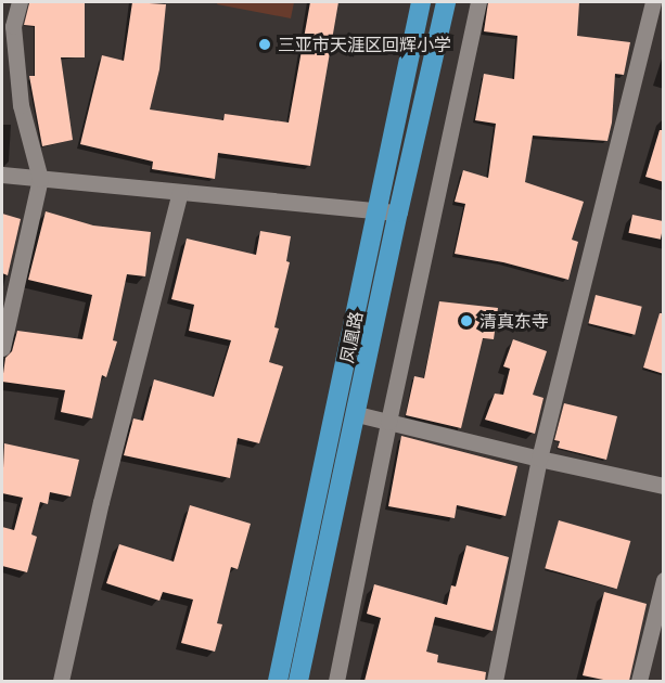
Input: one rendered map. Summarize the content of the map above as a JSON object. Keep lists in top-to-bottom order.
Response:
{
  "streets": {
    "highway": ["凤凰路"]
  },
  "places": ["三亚市天涯区回辉小学", "清真东寺"]
}
